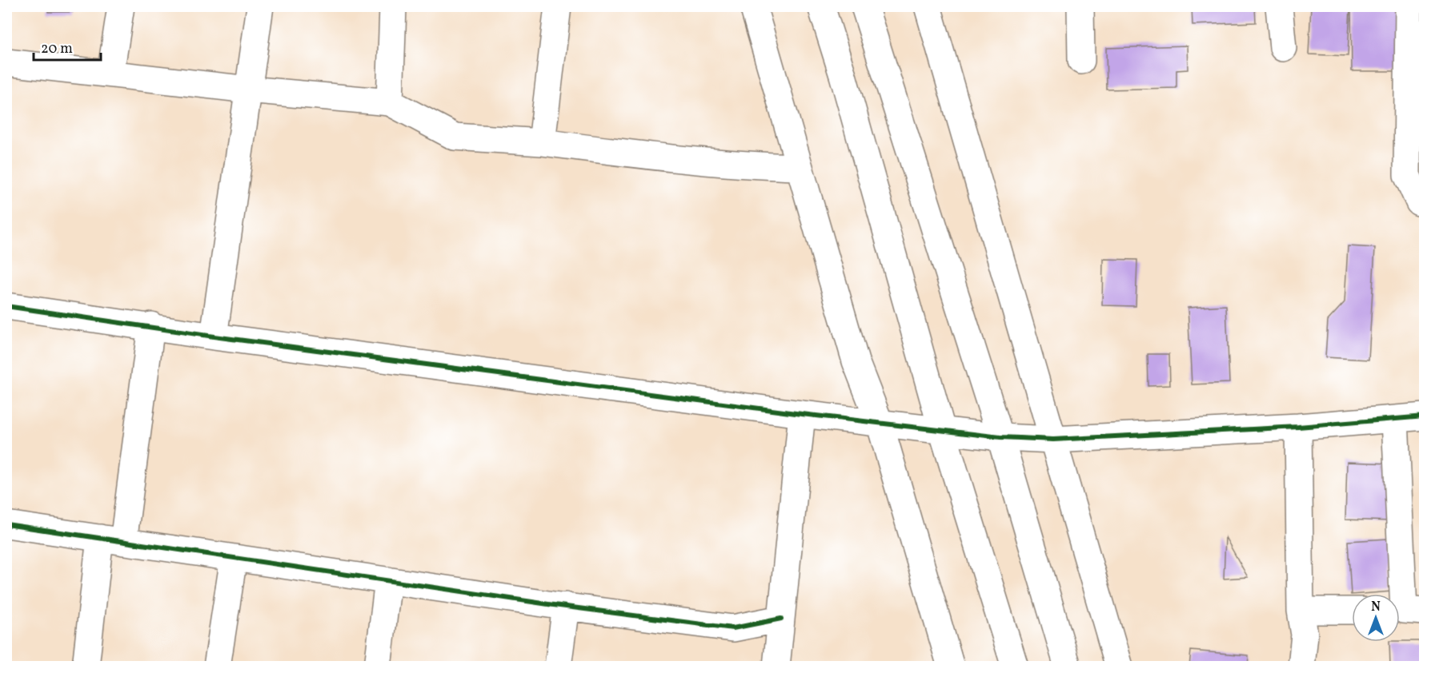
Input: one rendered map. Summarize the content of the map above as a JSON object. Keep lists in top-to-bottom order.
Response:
{
  "scale_bar": "20 m",
  "north": "top"
}
